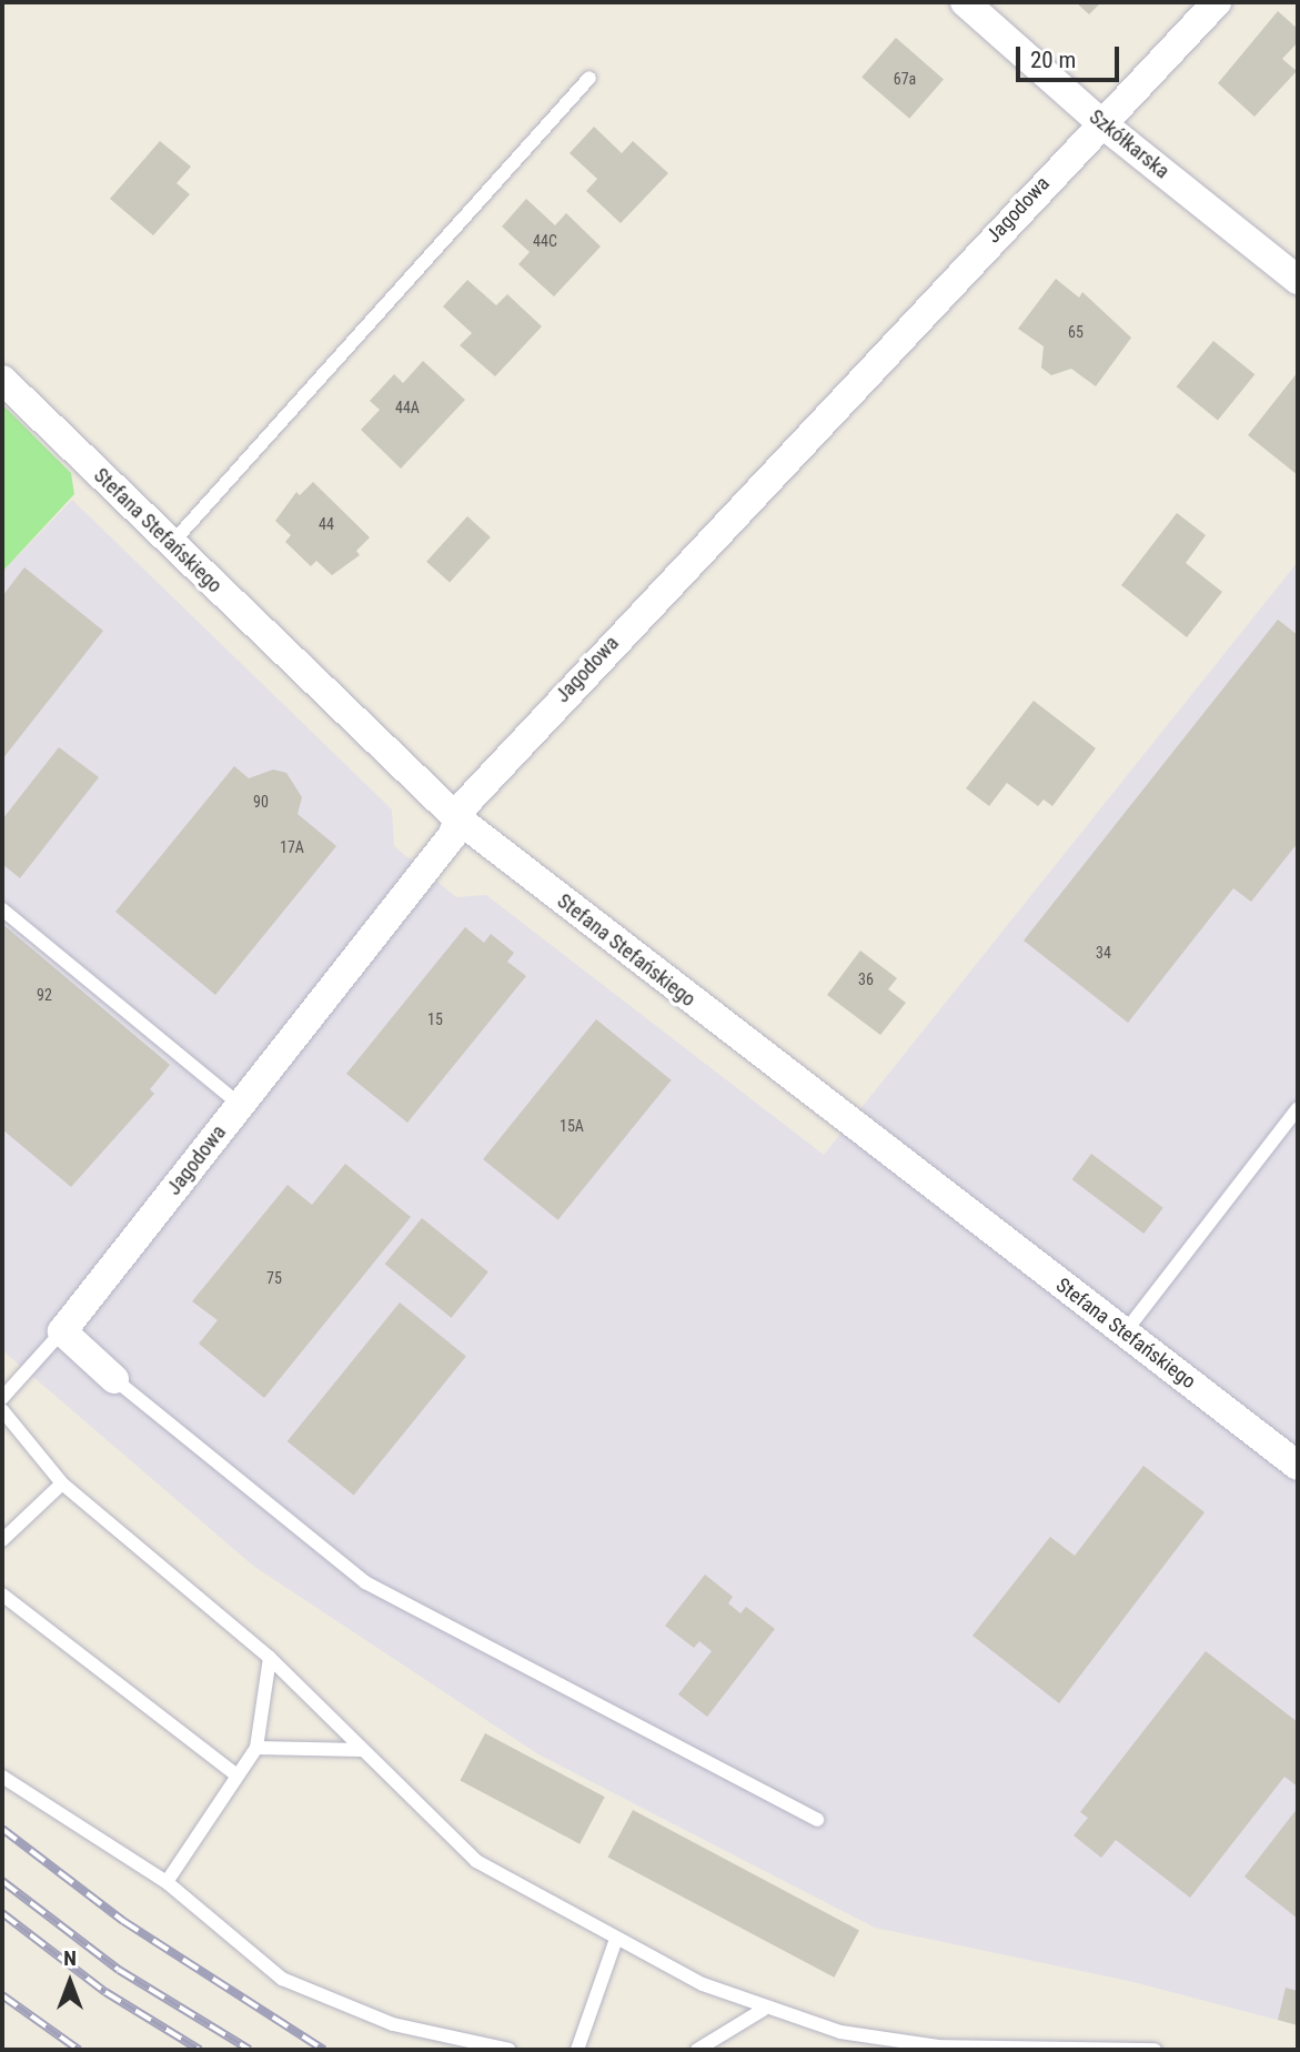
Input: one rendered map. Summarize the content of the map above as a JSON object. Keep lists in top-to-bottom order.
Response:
{
  "streets": {
    "street": ["Szkółkarska", "Jagodowa", "Stefana Stefańskiego"]
  },
  "crossings": [
    ["Szkółkarska", "Jagodowa"],
    ["Jagodowa", "Stefana Stefańskiego"]
  ],
  "house_numbers": [
    "67a",
    "44C",
    "65",
    "44A",
    "44",
    "90",
    "17A",
    "34",
    "36",
    "92",
    "15",
    "15A",
    "75"
  ],
  "scale_bar": "20 m",
  "north": "top"
}
